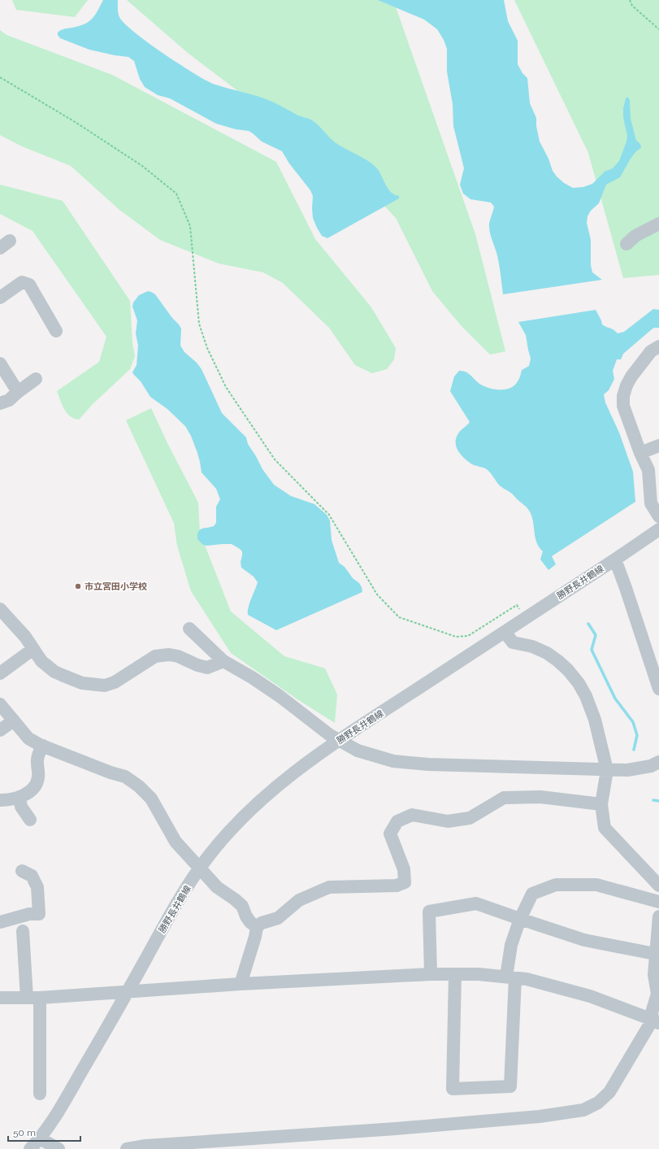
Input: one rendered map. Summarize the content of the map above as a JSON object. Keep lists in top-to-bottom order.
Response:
{
  "streets": {
    "street": ["勝野長井鶴線"]
  },
  "places": ["市立宮田小学校"],
  "scale_bar": "50 m"
}
